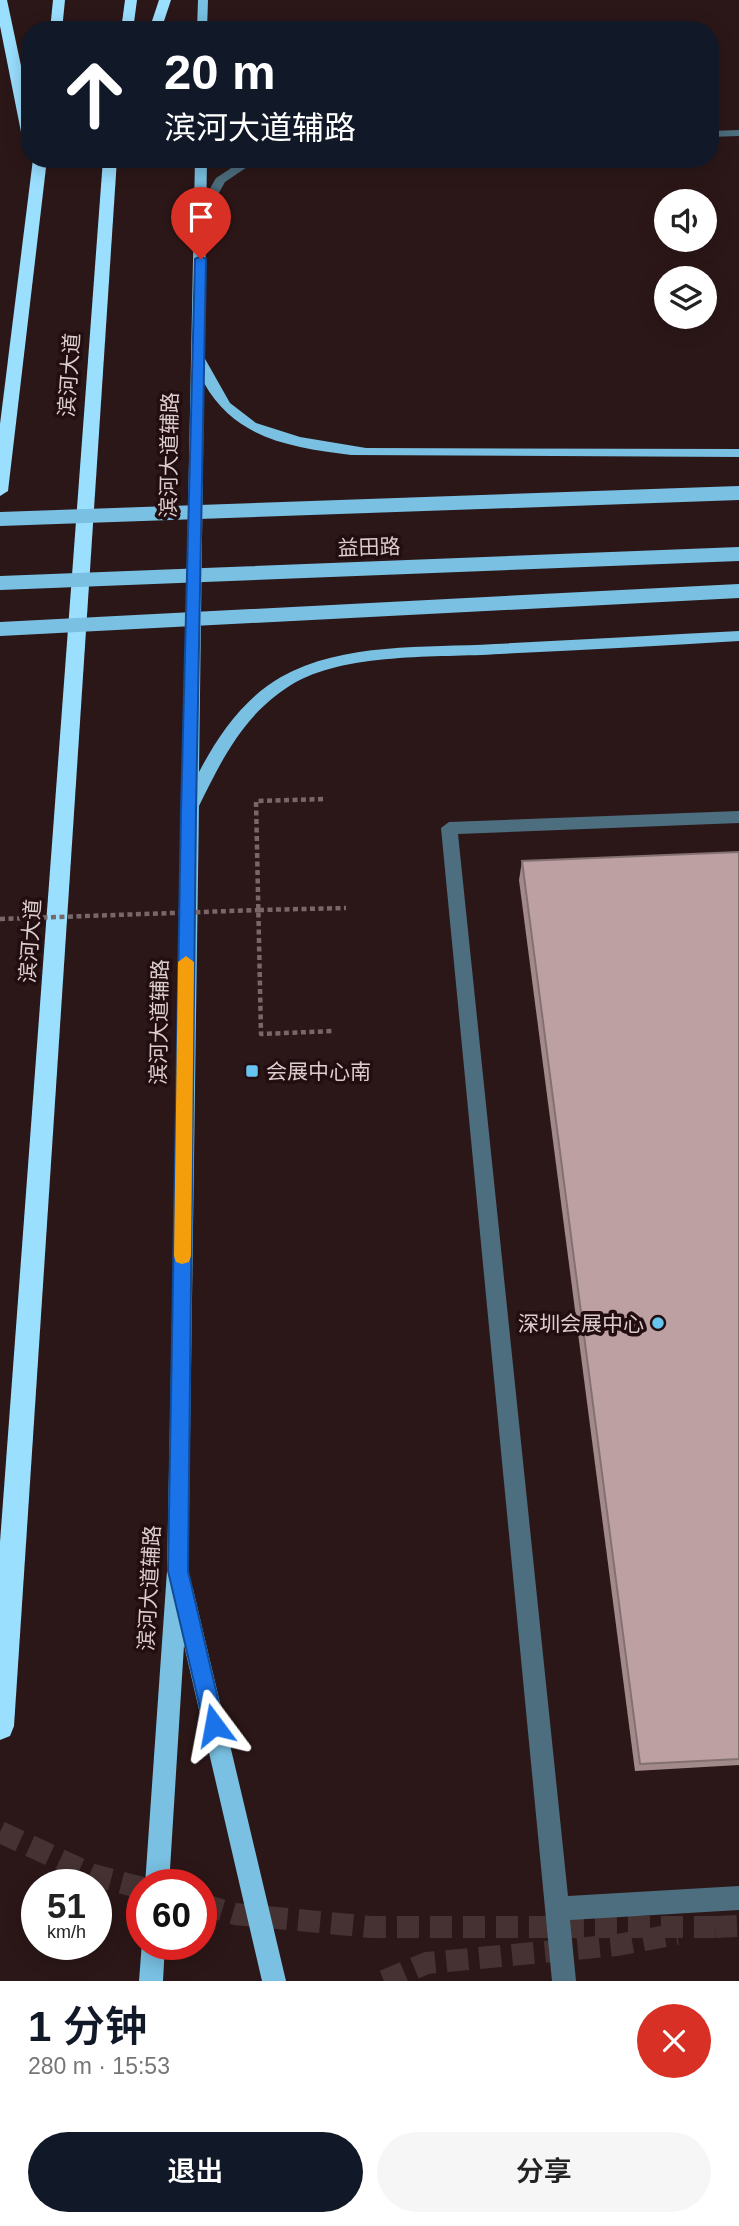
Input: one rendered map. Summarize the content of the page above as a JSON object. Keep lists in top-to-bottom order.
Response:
{
  "streets": {
    "highway": ["滨河大道"],
    "main road": ["滨河大道辅路", "益田路"]
  },
  "places": {
    "transit": ["会展中心南"],
    "other": ["深圳会展中心"]
  },
  "page": {
    "turn": ["20 m", "滨河大道辅路"],
    "speed": "51 km/h",
    "limit": "60",
    "heading": ["1 分钟", "280 m · 15:53"],
    "buttons": ["退出", "分享"]
  }
}
